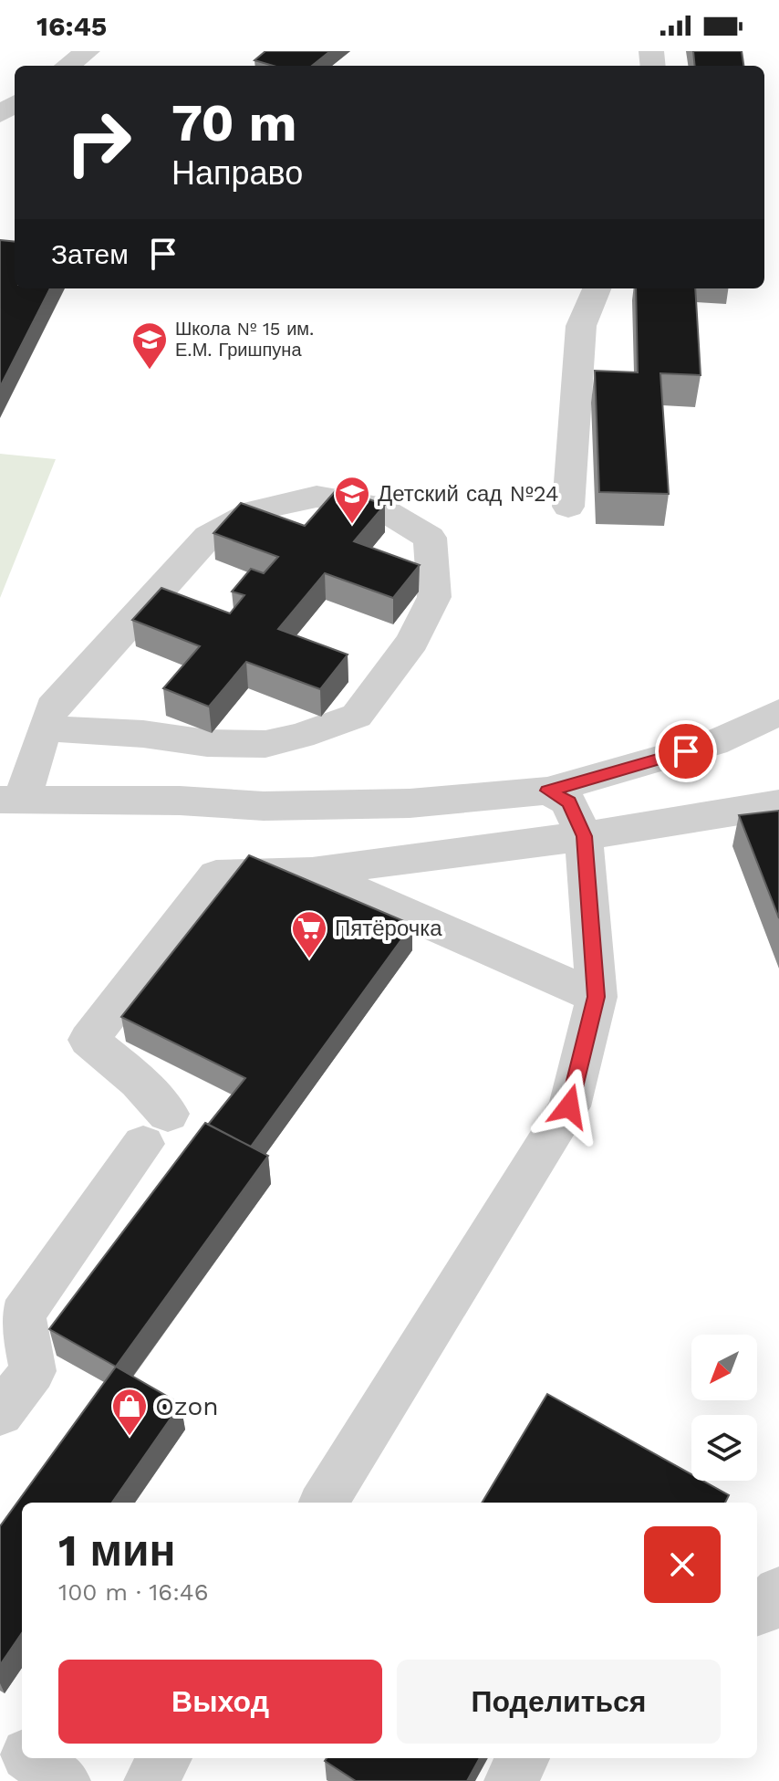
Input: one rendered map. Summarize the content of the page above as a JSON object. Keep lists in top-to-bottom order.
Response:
{
  "places": {
    "school or university": ["Школа № 15 им. Е.М. Гришпуна", "Детский сад №24"],
    "supermarket": ["Пятёрочка"],
    "shop": ["Ozon"]
  },
  "north": "bottom left",
  "page": {
    "status": "16:45",
    "turn": ["70 m", "Направо"],
    "then": "Затем",
    "heading": ["1 мин", "100 m · 16:46"],
    "buttons": ["Выход", "Поделиться"]
  }
}
